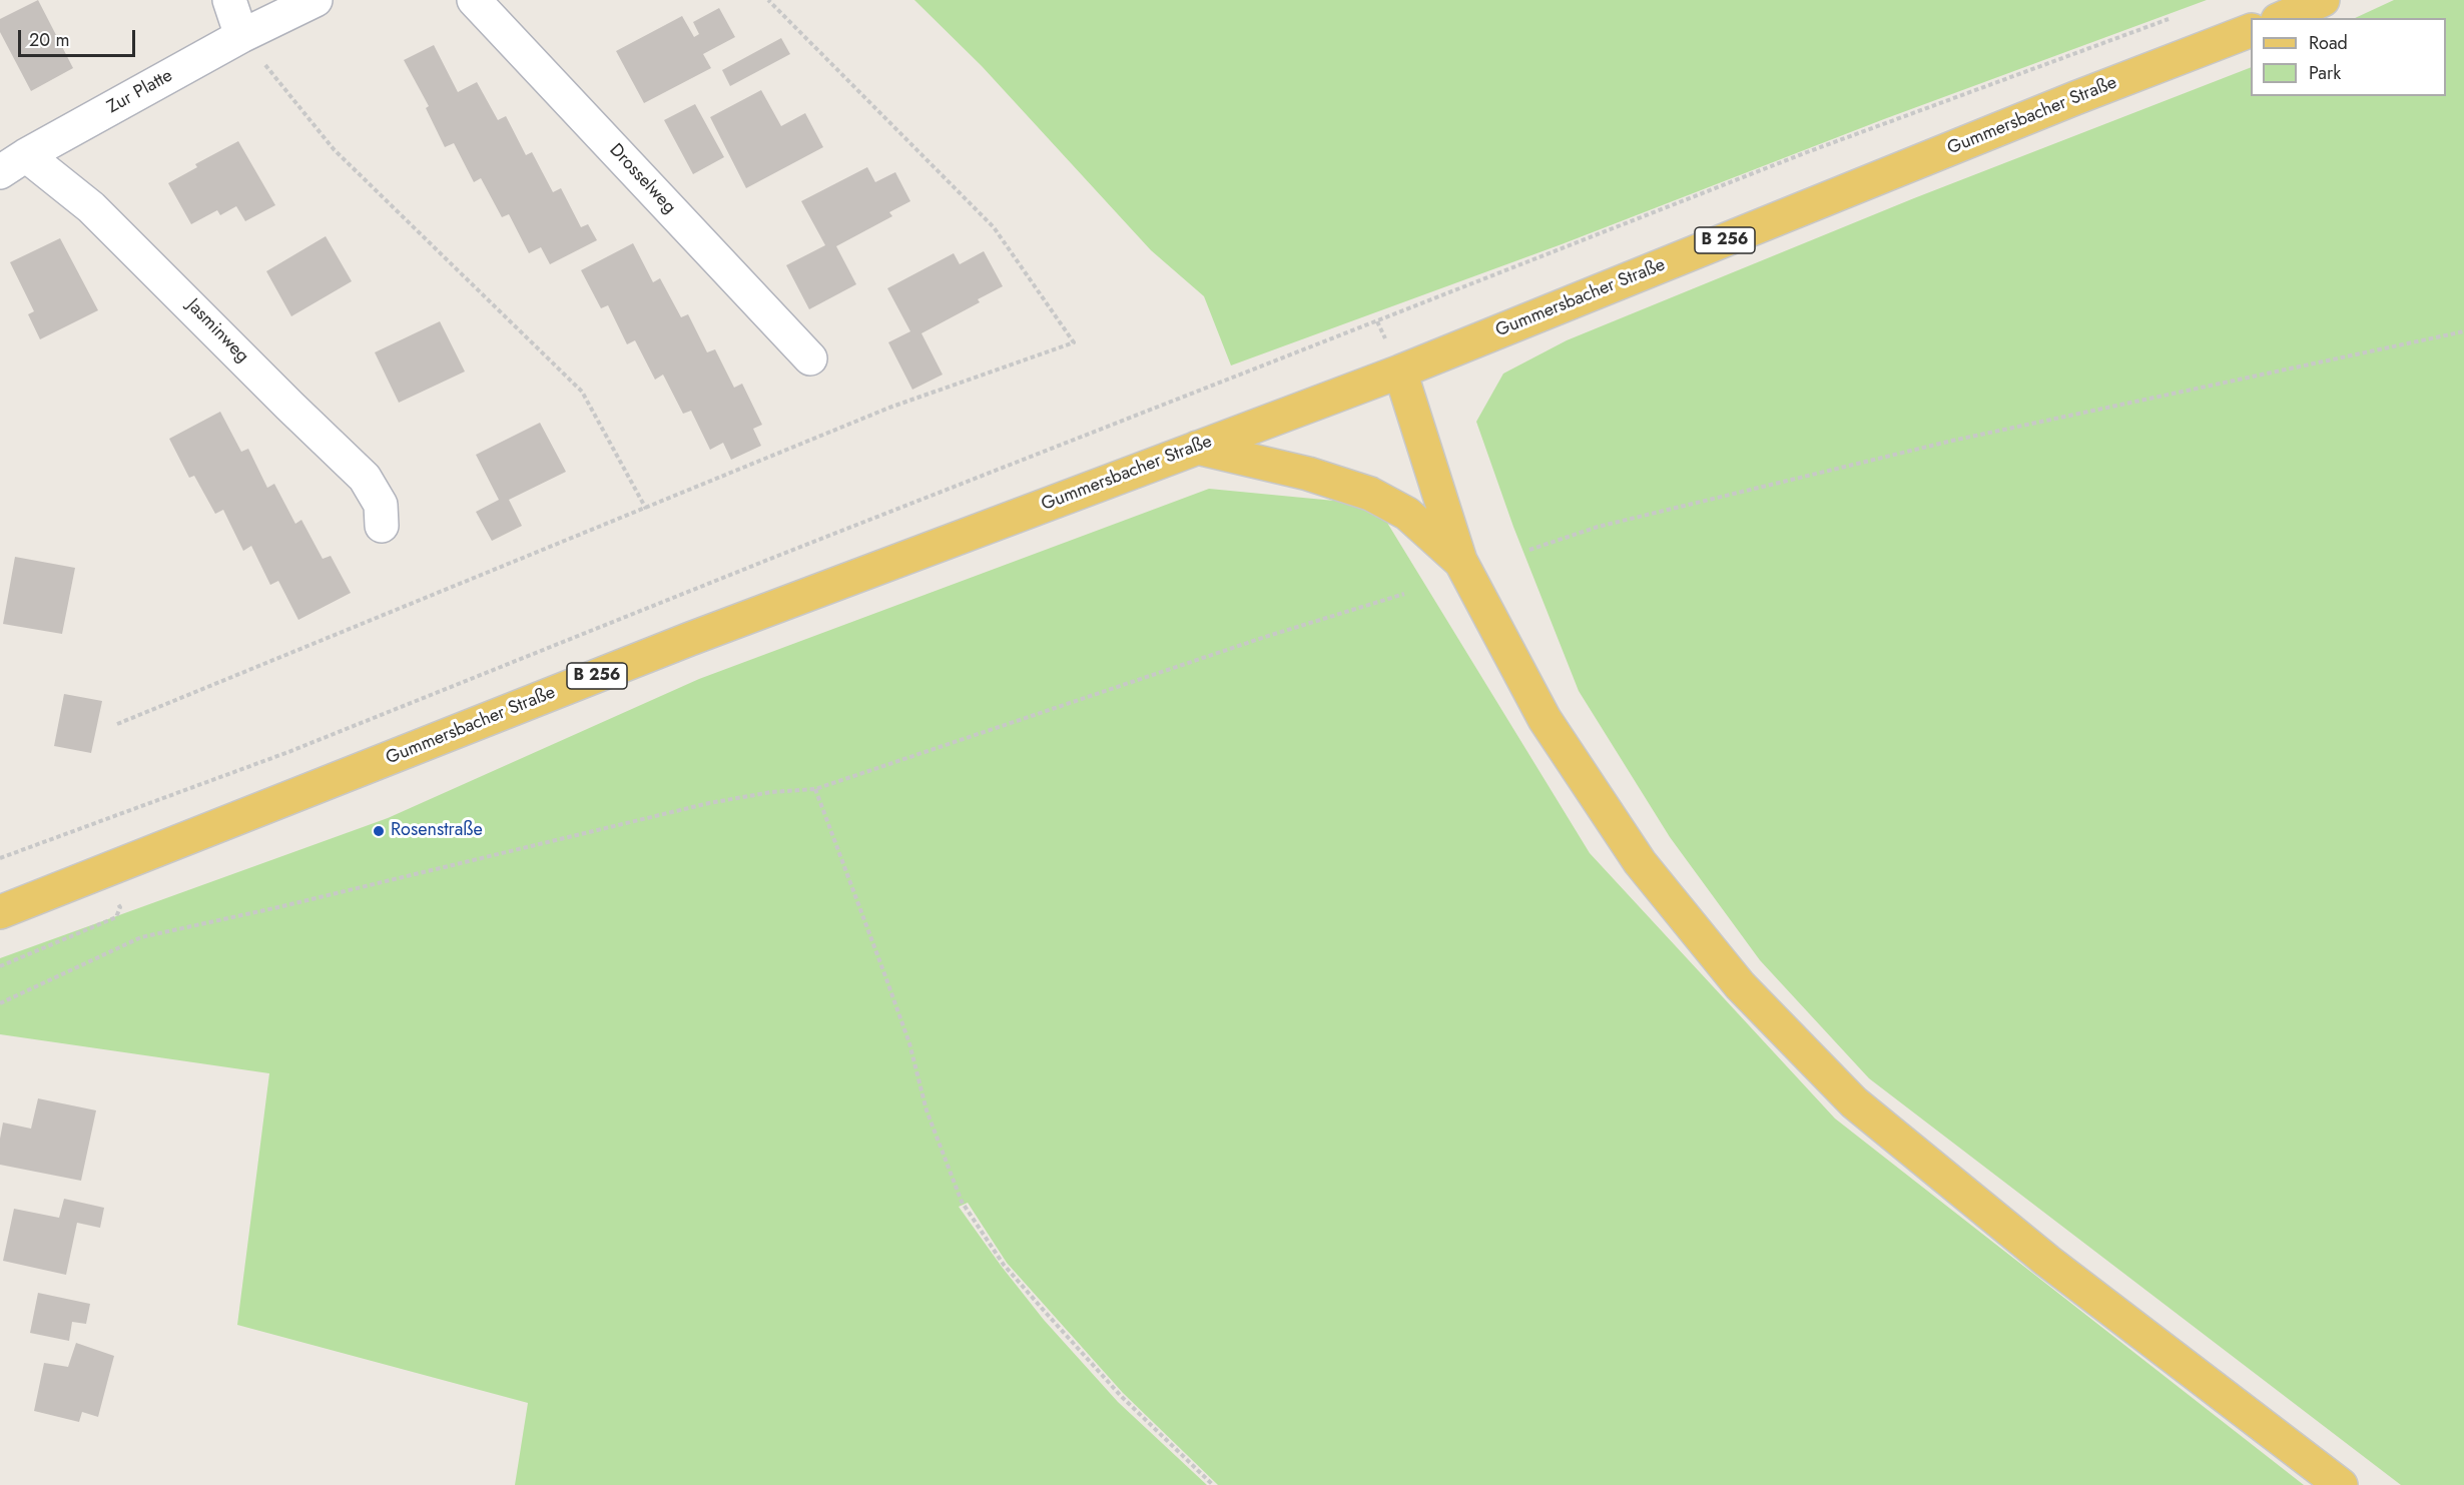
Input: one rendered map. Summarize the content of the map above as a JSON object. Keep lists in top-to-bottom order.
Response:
{
  "streets": {
    "main road": ["Gummersbacher Straße", "B 256"],
    "street": ["Zur Platte", "Drosselweg", "Jasminweg"]
  },
  "crossings": [
    ["Zur Platte", "Jasminweg"]
  ],
  "places": ["Rosenstraße"],
  "legend": ["Road", "Park"],
  "scale_bar": "20 m"
}
